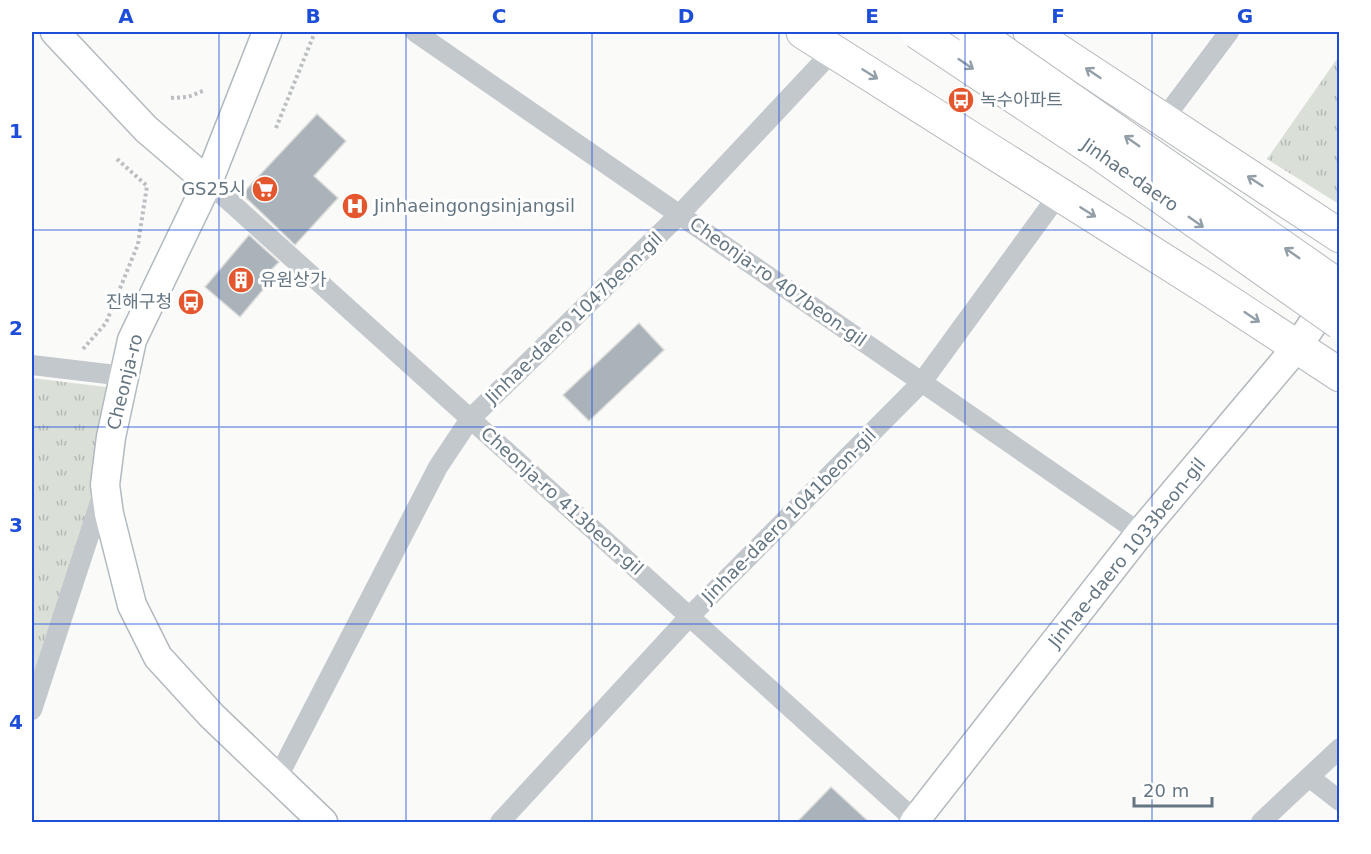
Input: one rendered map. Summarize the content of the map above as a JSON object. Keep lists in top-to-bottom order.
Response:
{
  "streets": {
    "highway": ["Jinhae-daero"],
    "main road": ["Cheonja-ro", "Jinhae-daero 1033beon-gil"],
    "street": [
      "Cheonja-ro 407beon-gil",
      "Jinhae-daero 1047beon-gil",
      "Cheonja-ro 413beon-gil",
      "Jinhae-daero 1041beon-gil"
    ]
  },
  "crossings": [
    ["Jinhae-daero", "Jinhae-daero 1033beon-gil"],
    ["Cheonja-ro 407beon-gil", "Jinhae-daero 1047beon-gil"],
    ["Cheonja-ro 407beon-gil", "Jinhae-daero 1041beon-gil"],
    ["Cheonja-ro 407beon-gil", "Jinhae-daero 1033beon-gil"],
    ["Jinhae-daero 1047beon-gil", "Cheonja-ro 413beon-gil"],
    ["Cheonja-ro", "Cheonja-ro 413beon-gil"],
    ["Cheonja-ro 413beon-gil", "Jinhae-daero 1041beon-gil"],
    ["Cheonja-ro 413beon-gil", "Jinhae-daero 1033beon-gil"]
  ],
  "places": {
    "bus stop": ["녹수아파트", "진해구청"],
    "supermarket": ["GS25시"],
    "hospital": ["Jinhaeingongsinjangsil"],
    "building": ["유원상가"]
  },
  "scale_bar": "20 m",
  "grid": {
    "columns": [
      "A",
      "B",
      "C",
      "D",
      "E",
      "F",
      "G"
    ],
    "rows": [
      "1",
      "2",
      "3",
      "4"
    ]
  }
}
